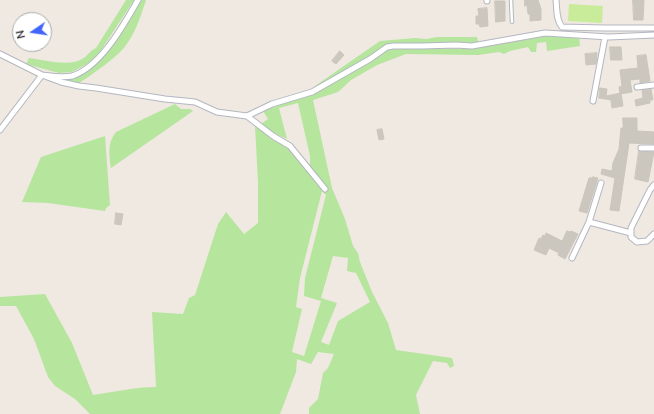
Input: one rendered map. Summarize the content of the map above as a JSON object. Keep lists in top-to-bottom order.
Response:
{
  "north": "left"
}
